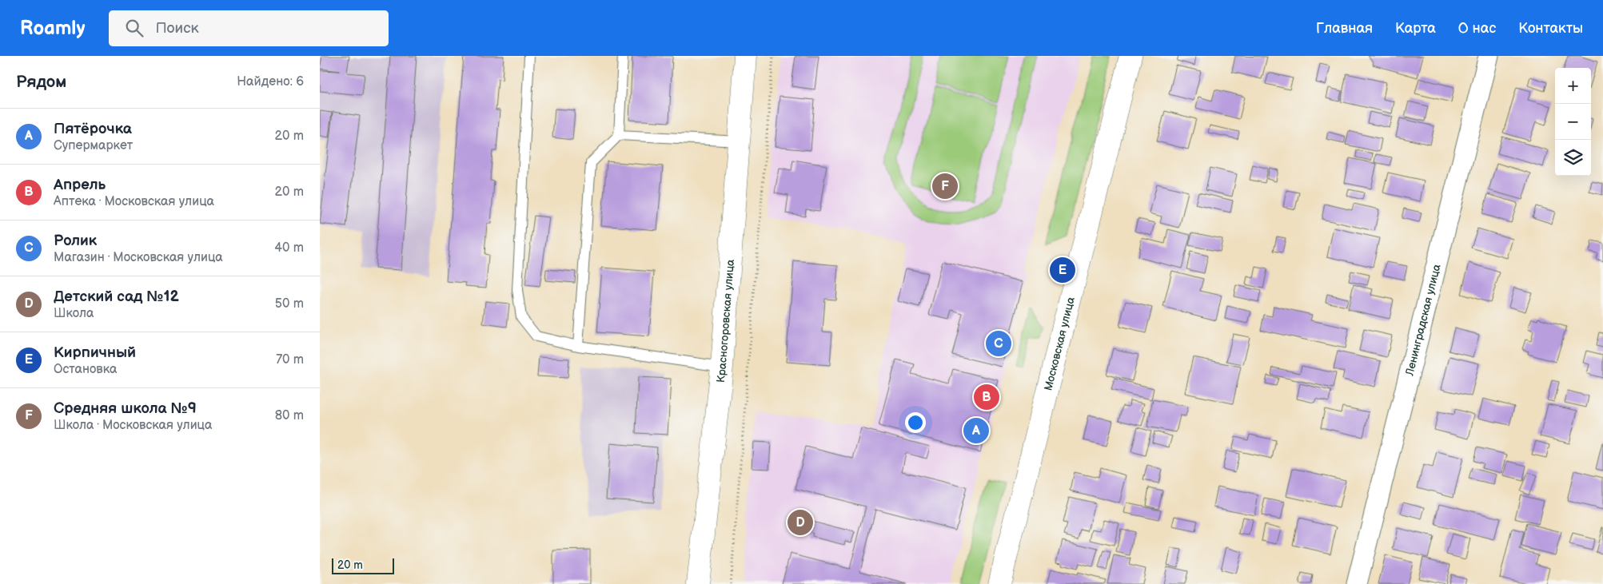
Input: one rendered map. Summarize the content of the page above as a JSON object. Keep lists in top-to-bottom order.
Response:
{
  "streets": {
    "main road": ["Красногоровская улица", "Московская улица"],
    "street": ["Ленинградская улица"]
  },
  "scale_bar": "20 m",
  "page": {
    "header": "Roamly",
    "search": "Поиск",
    "nav": [
      "Главная",
      "Карта",
      "О нас",
      "Контакты"
    ],
    "heading": ["Рядом", "Найдено: 6"],
    "map_buttons": ["+", "−"],
    "list": [
      {
        "mark": "A",
        "name": "Пятёрочка",
        "note": "Супермаркет",
        "value": "20 m"
      },
      {
        "mark": "B",
        "name": "Апрель",
        "note": "Аптека · Московская улица",
        "value": "20 m"
      },
      {
        "mark": "C",
        "name": "Ролик",
        "note": "Магазин · Московская улица",
        "value": "40 m"
      },
      {
        "mark": "D",
        "name": "Детский сад №12",
        "note": "Школа",
        "value": "50 m"
      },
      {
        "mark": "E",
        "name": "Кирпичный",
        "note": "Остановка",
        "value": "70 m"
      },
      {
        "mark": "F",
        "name": "Средняя школа №9",
        "note": "Школа · Московская улица",
        "value": "80 m"
      }
    ],
    "pins": [
      "F",
      "E",
      "C",
      "B",
      "A",
      "D"
    ],
    "scale": "20 m"
  }
}
